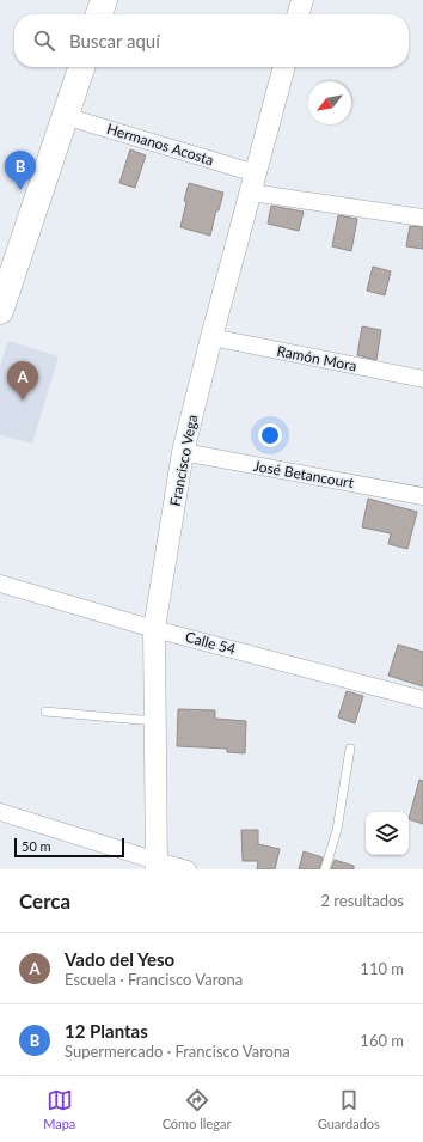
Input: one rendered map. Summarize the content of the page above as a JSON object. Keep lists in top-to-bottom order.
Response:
{
  "streets": {
    "street": [
      "Hermanos Acosta",
      "Ramón Mora",
      "Francisco Vega",
      "José Betancourt",
      "Calle 54"
    ]
  },
  "crossings": [
    ["Hermanos Acosta", "Francisco Vega"],
    ["Ramón Mora", "Francisco Vega"],
    ["Francisco Vega", "José Betancourt"],
    ["Francisco Vega", "Calle 54"]
  ],
  "scale_bar": "50 m",
  "north": "bottom left",
  "page": {
    "search": "Buscar aquí",
    "pins": ["B", "A"],
    "scale": "50 m",
    "heading": ["Cerca", "2 resultados"],
    "list": [
      {
        "mark": "A",
        "name": "Vado del Yeso",
        "note": "Escuela · Francisco Varona",
        "value": "110 m"
      },
      {
        "mark": "B",
        "name": "12 Plantas",
        "note": "Supermercado · Francisco Varona",
        "value": "160 m"
      }
    ],
    "nav": ["Mapa", "Cómo llegar", "Guardados"]
  }
}
